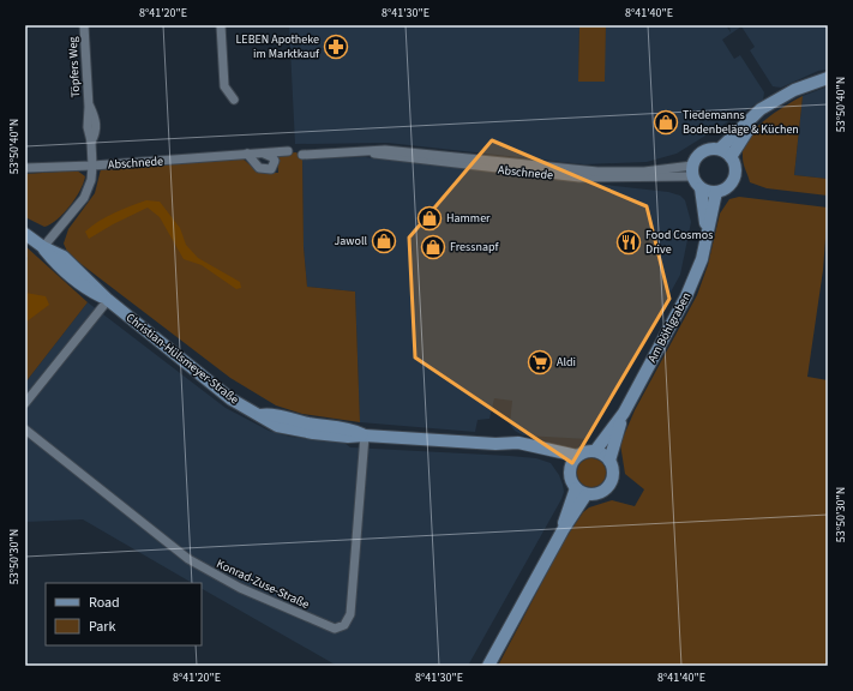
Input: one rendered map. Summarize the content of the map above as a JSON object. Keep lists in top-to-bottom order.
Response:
{
  "streets": {
    "street": [
      "Töpfers Weg",
      "Abschnede",
      "Am Böhlgraben",
      "Christian-Hülsmeyer-Straße",
      "Konrad-Zuse-Straße"
    ]
  },
  "crossings": [
    ["Töpfers Weg", "Abschnede"],
    ["Töpfers Weg", "Christian-Hülsmeyer-Straße"],
    ["Abschnede", "Am Böhlgraben"],
    ["Am Böhlgraben", "Christian-Hülsmeyer-Straße"],
    ["Christian-Hülsmeyer-Straße", "Konrad-Zuse-Straße"]
  ],
  "places": {
    "pharmacy": ["LEBEN Apotheke im Marktkauf"],
    "shop": [
      "Tiedemanns Bodenbeläge & Küchen",
      "Hammer",
      "Jawoll",
      "Fressnapf"
    ],
    "restaurant": ["Food Cosmos Drive"],
    "supermarket": ["Aldi"]
  },
  "legend": ["Road", "Park"],
  "coordinates": [
    "8°41'20\"E",
    "8°41'30\"E",
    "8°41'40\"E",
    "53°50'40\"N",
    "53°50'30\"N"
  ]
}
